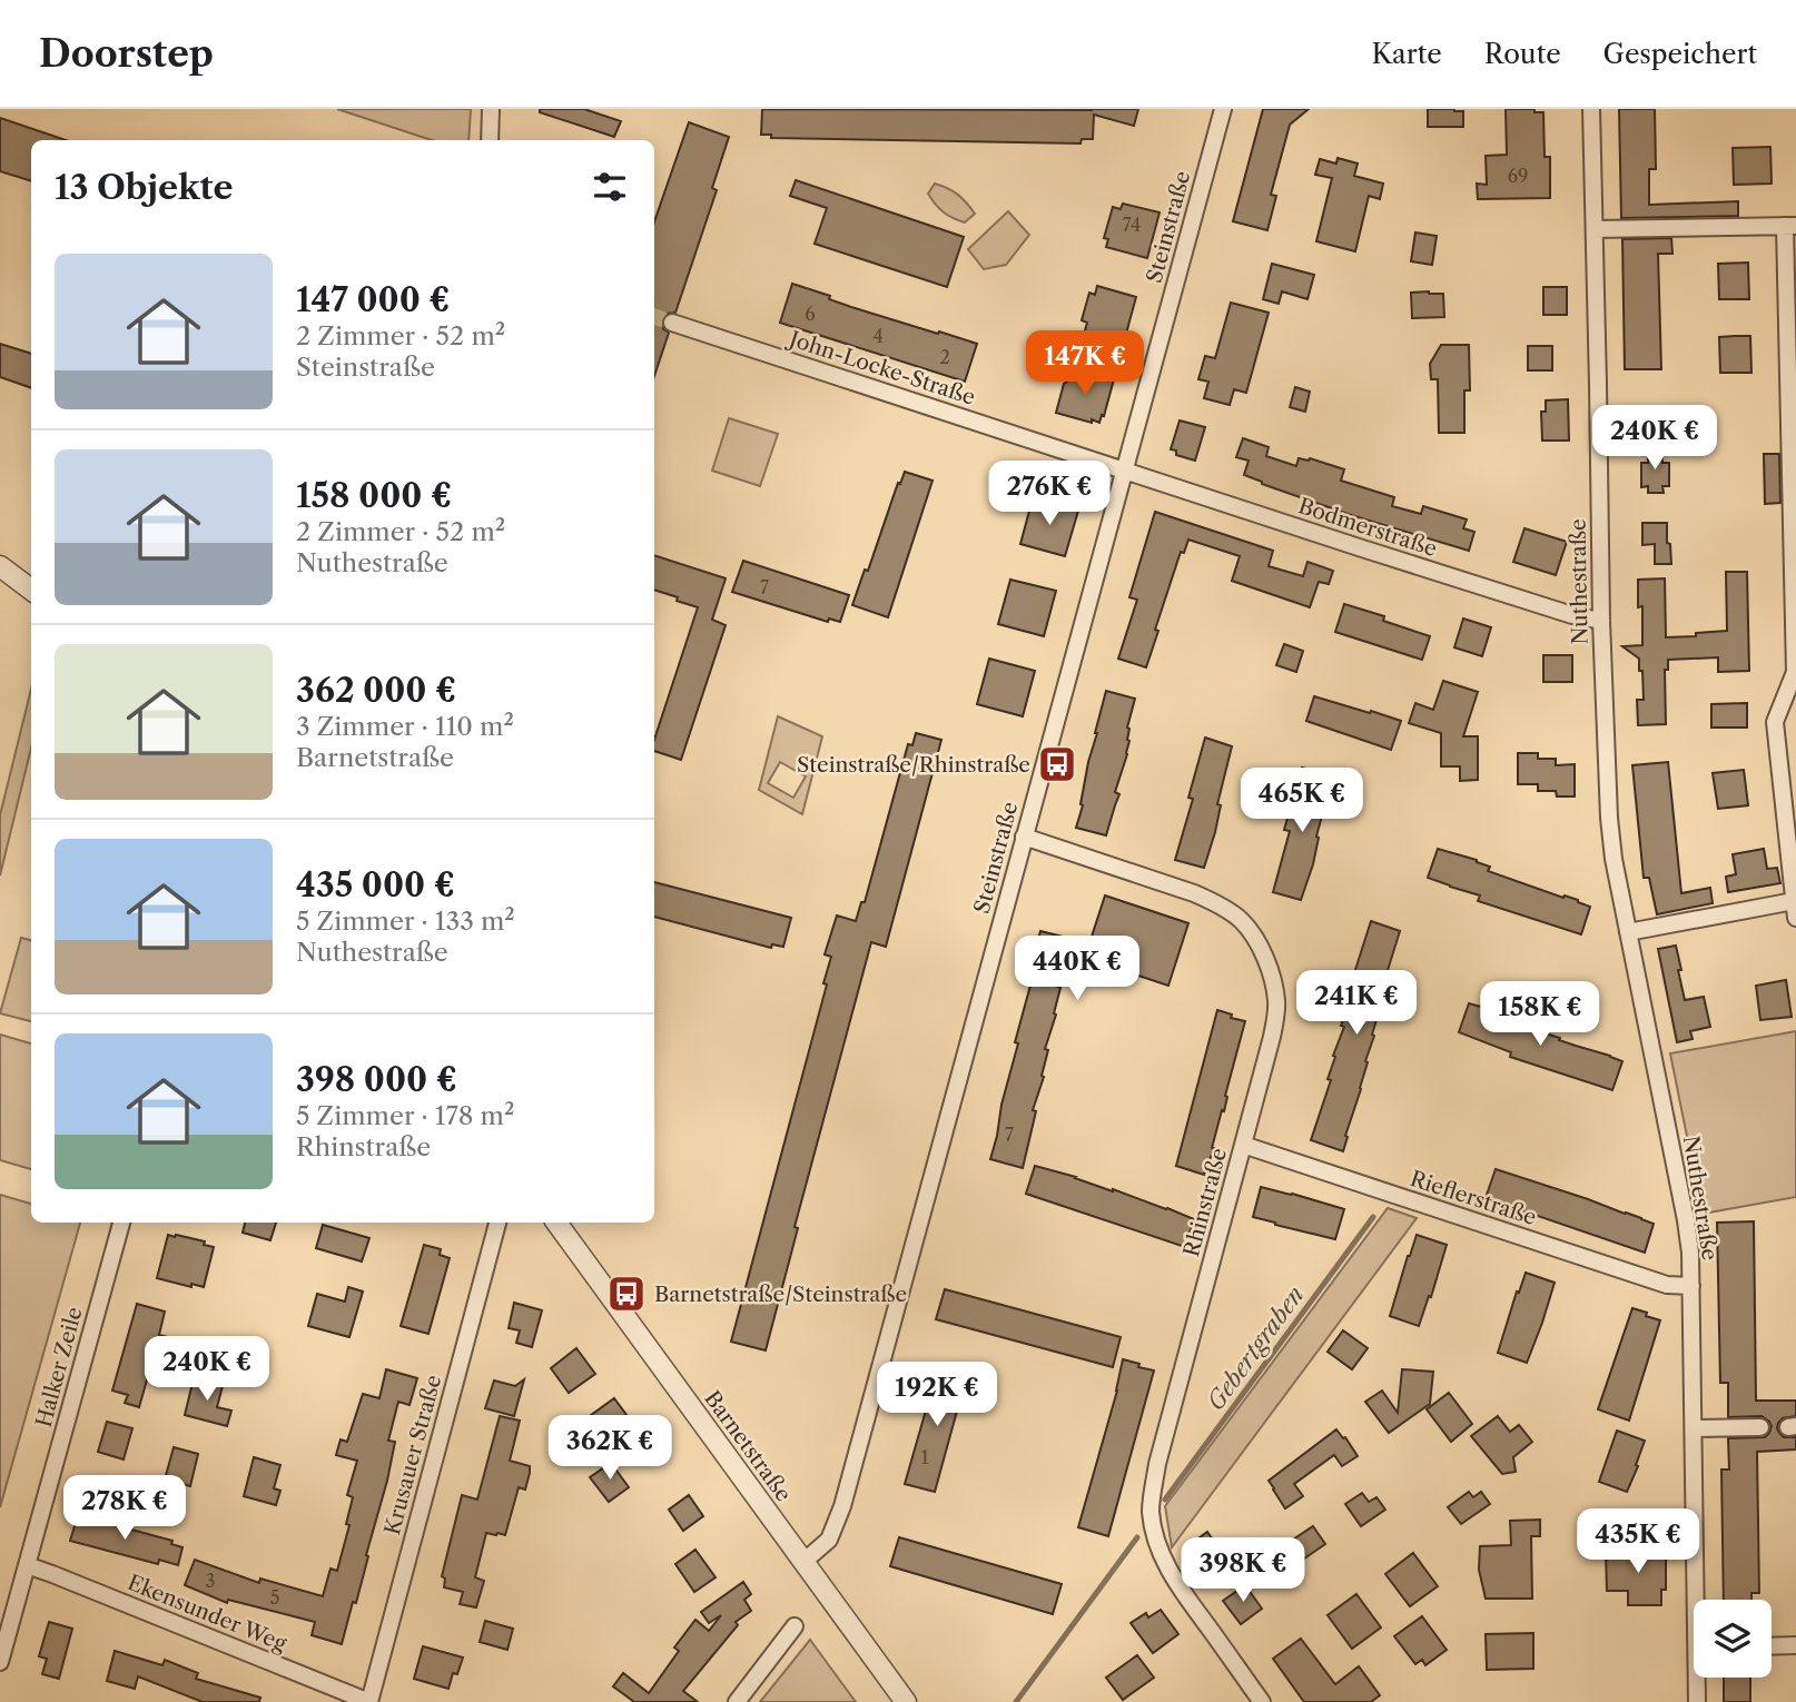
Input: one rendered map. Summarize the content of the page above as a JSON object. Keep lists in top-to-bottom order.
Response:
{
  "streets": {
    "street": [
      "Steinstraße",
      "John-Locke-Straße",
      "Bodmerstraße",
      "Nuthestraße",
      "Rieflerstraße",
      "Rhinstraße",
      "Halker Zeile",
      "Barnetstraße",
      "Krusauer Straße",
      "Ekensunder Weg"
    ]
  },
  "crossings": [
    ["Steinstraße", "John-Locke-Straße"],
    ["Steinstraße", "Bodmerstraße"],
    ["Steinstraße", "Rhinstraße"],
    ["Steinstraße", "Barnetstraße"],
    ["John-Locke-Straße", "Bodmerstraße"],
    ["Bodmerstraße", "Nuthestraße"],
    ["Nuthestraße", "Rieflerstraße"],
    ["Rieflerstraße", "Rhinstraße"],
    ["Halker Zeile", "Ekensunder Weg"],
    ["Krusauer Straße", "Ekensunder Weg"]
  ],
  "water": ["Gebertgraben"],
  "places": {
    "bus stop": ["Steinstraße/Rhinstraße", "Barnetstraße/Steinstraße"]
  },
  "house_numbers": [
    "69",
    "74",
    "6",
    "4",
    "2",
    "7",
    "7",
    "1",
    "3",
    "5"
  ],
  "page": {
    "header": "Doorstep",
    "nav": ["Karte", "Route", "Gespeichert"],
    "heading": "13 Objekte",
    "list": [
      {
        "name": "147 000 €",
        "note": "2 Zimmer · 52 m² · Steinstraße"
      },
      {
        "name": "158 000 €",
        "note": "2 Zimmer · 52 m² · Nuthestraße"
      },
      {
        "name": "362 000 €",
        "note": "3 Zimmer · 110 m² · Barnetstraße"
      },
      {
        "name": "435 000 €",
        "note": "5 Zimmer · 133 m² · Nuthestraße"
      },
      {
        "name": "398 000 €",
        "note": "5 Zimmer · 178 m² · Rhinstraße"
      }
    ],
    "price": [
      "147K €",
      "240K €",
      "276K €",
      "465K €",
      "440K €",
      "241K €",
      "158K €",
      "240K €",
      "192K €",
      "362K €",
      "278K €",
      "435K €",
      "398K €"
    ]
  }
}
